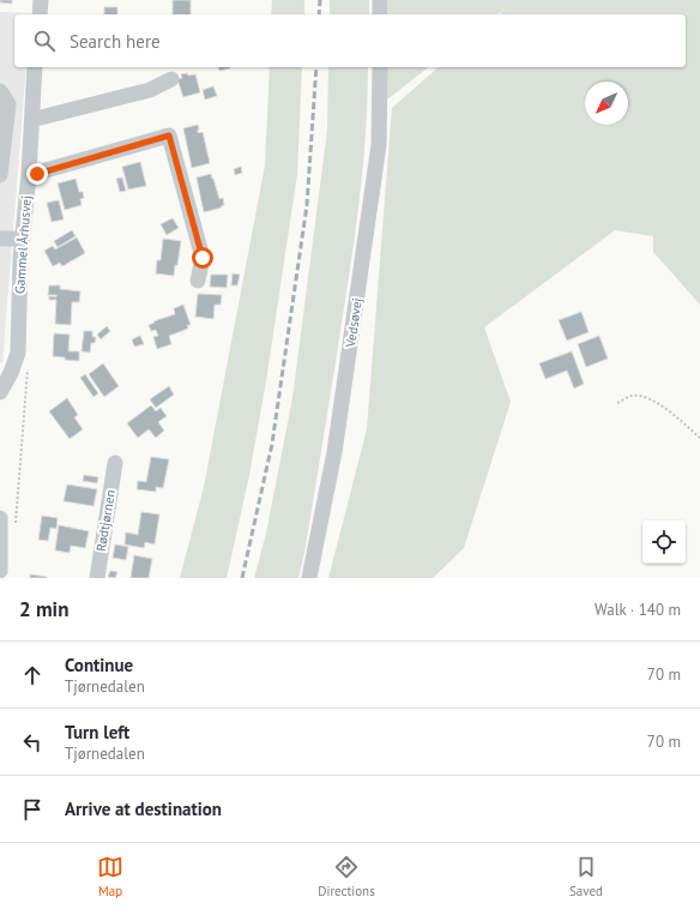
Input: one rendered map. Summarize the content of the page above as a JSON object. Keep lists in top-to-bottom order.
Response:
{
  "streets": {
    "street": ["Gammel Århusvej", "Vedsøvej", "Rødtjørnen"]
  },
  "north": "bottom left",
  "page": {
    "search": "Search here",
    "heading": ["2 min", "Walk · 140 m"],
    "list": [
      ["Continue", "Tjørnedalen", "70 m"],
      ["Turn left", "Tjørnedalen", "70 m"],
      "Arrive at destination"
    ],
    "nav": ["Map", "Directions", "Saved"]
  }
}
